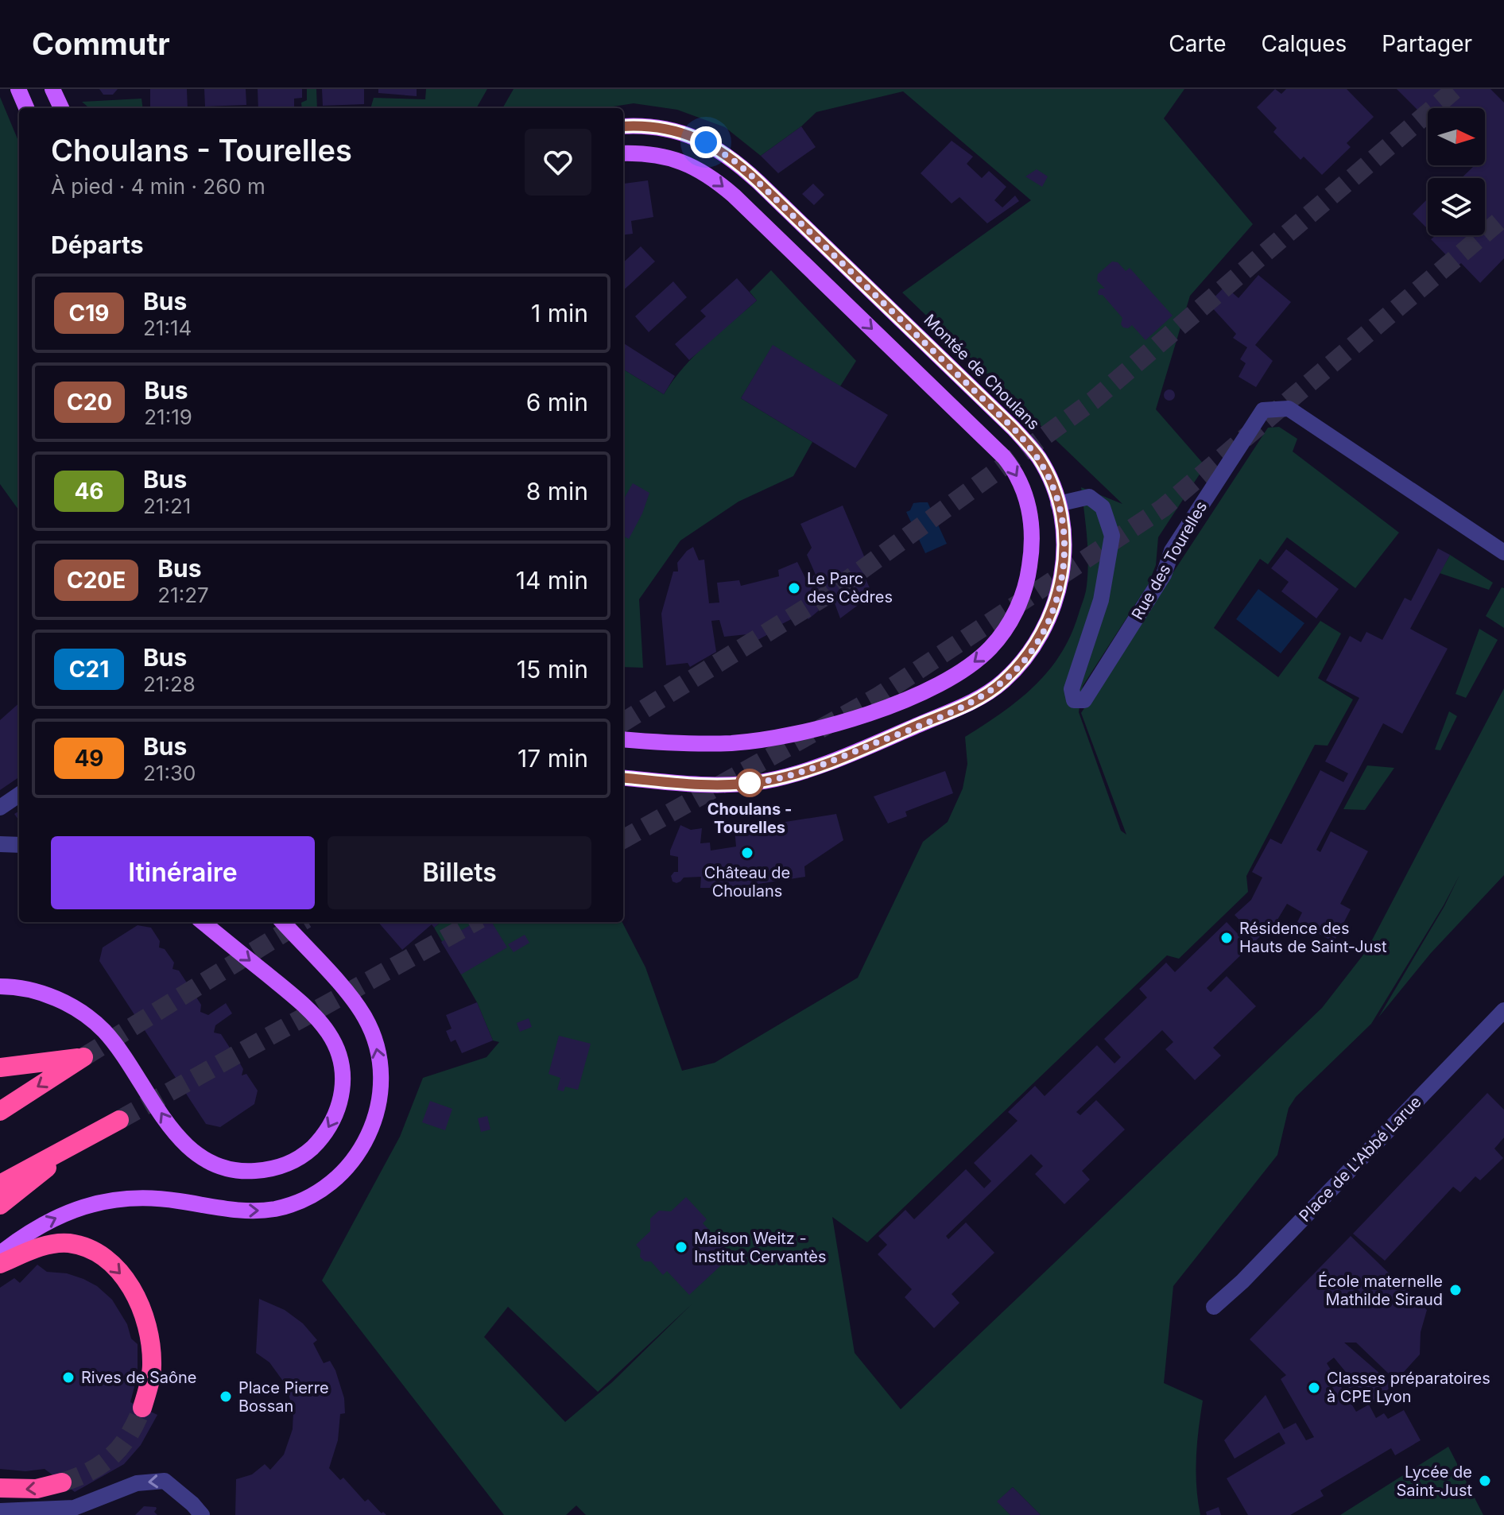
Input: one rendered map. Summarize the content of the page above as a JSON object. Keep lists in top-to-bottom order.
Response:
{
  "streets": {
    "main road": ["Montée de Choulans"],
    "street": ["Rue des Tourelles", "Place de L'Abbé Larue"]
  },
  "crossings": [
    ["Montée de Choulans", "Rue des Tourelles"]
  ],
  "places": [
    "Le Parc des Cèdres",
    "Choulans - Tourelles",
    "Château de Choulans",
    "Résidence des Hauts de Saint-Just",
    "Maison Weitz - Institut Cervantès",
    "École maternelle Mathilde Siraud",
    "Rives de Saône",
    "Classes préparatoires à CPE Lyon",
    "Place Pierre Bossan",
    "Lycée de Saint-Just"
  ],
  "lines": ["bus line C19"],
  "north": "right",
  "page": {
    "header": "Commutr",
    "nav": ["Carte", "Calques", "Partager"],
    "heading": [
      ["Choulans - Tourelles", "À pied · 4 min · 260 m"],
      "Départs"
    ],
    "list": [
      {
        "mark": "C19",
        "name": "Bus",
        "note": "21:14",
        "value": "1 min"
      },
      {
        "mark": "C20",
        "name": "Bus",
        "note": "21:19",
        "value": "6 min"
      },
      {
        "mark": "46",
        "name": "Bus",
        "note": "21:21",
        "value": "8 min"
      },
      {
        "mark": "C20E",
        "name": "Bus",
        "note": "21:27",
        "value": "14 min"
      },
      {
        "mark": "C21",
        "name": "Bus",
        "note": "21:28",
        "value": "15 min"
      },
      {
        "mark": "49",
        "name": "Bus",
        "note": "21:30",
        "value": "17 min"
      }
    ],
    "buttons": ["Itinéraire", "Billets"]
  }
}
